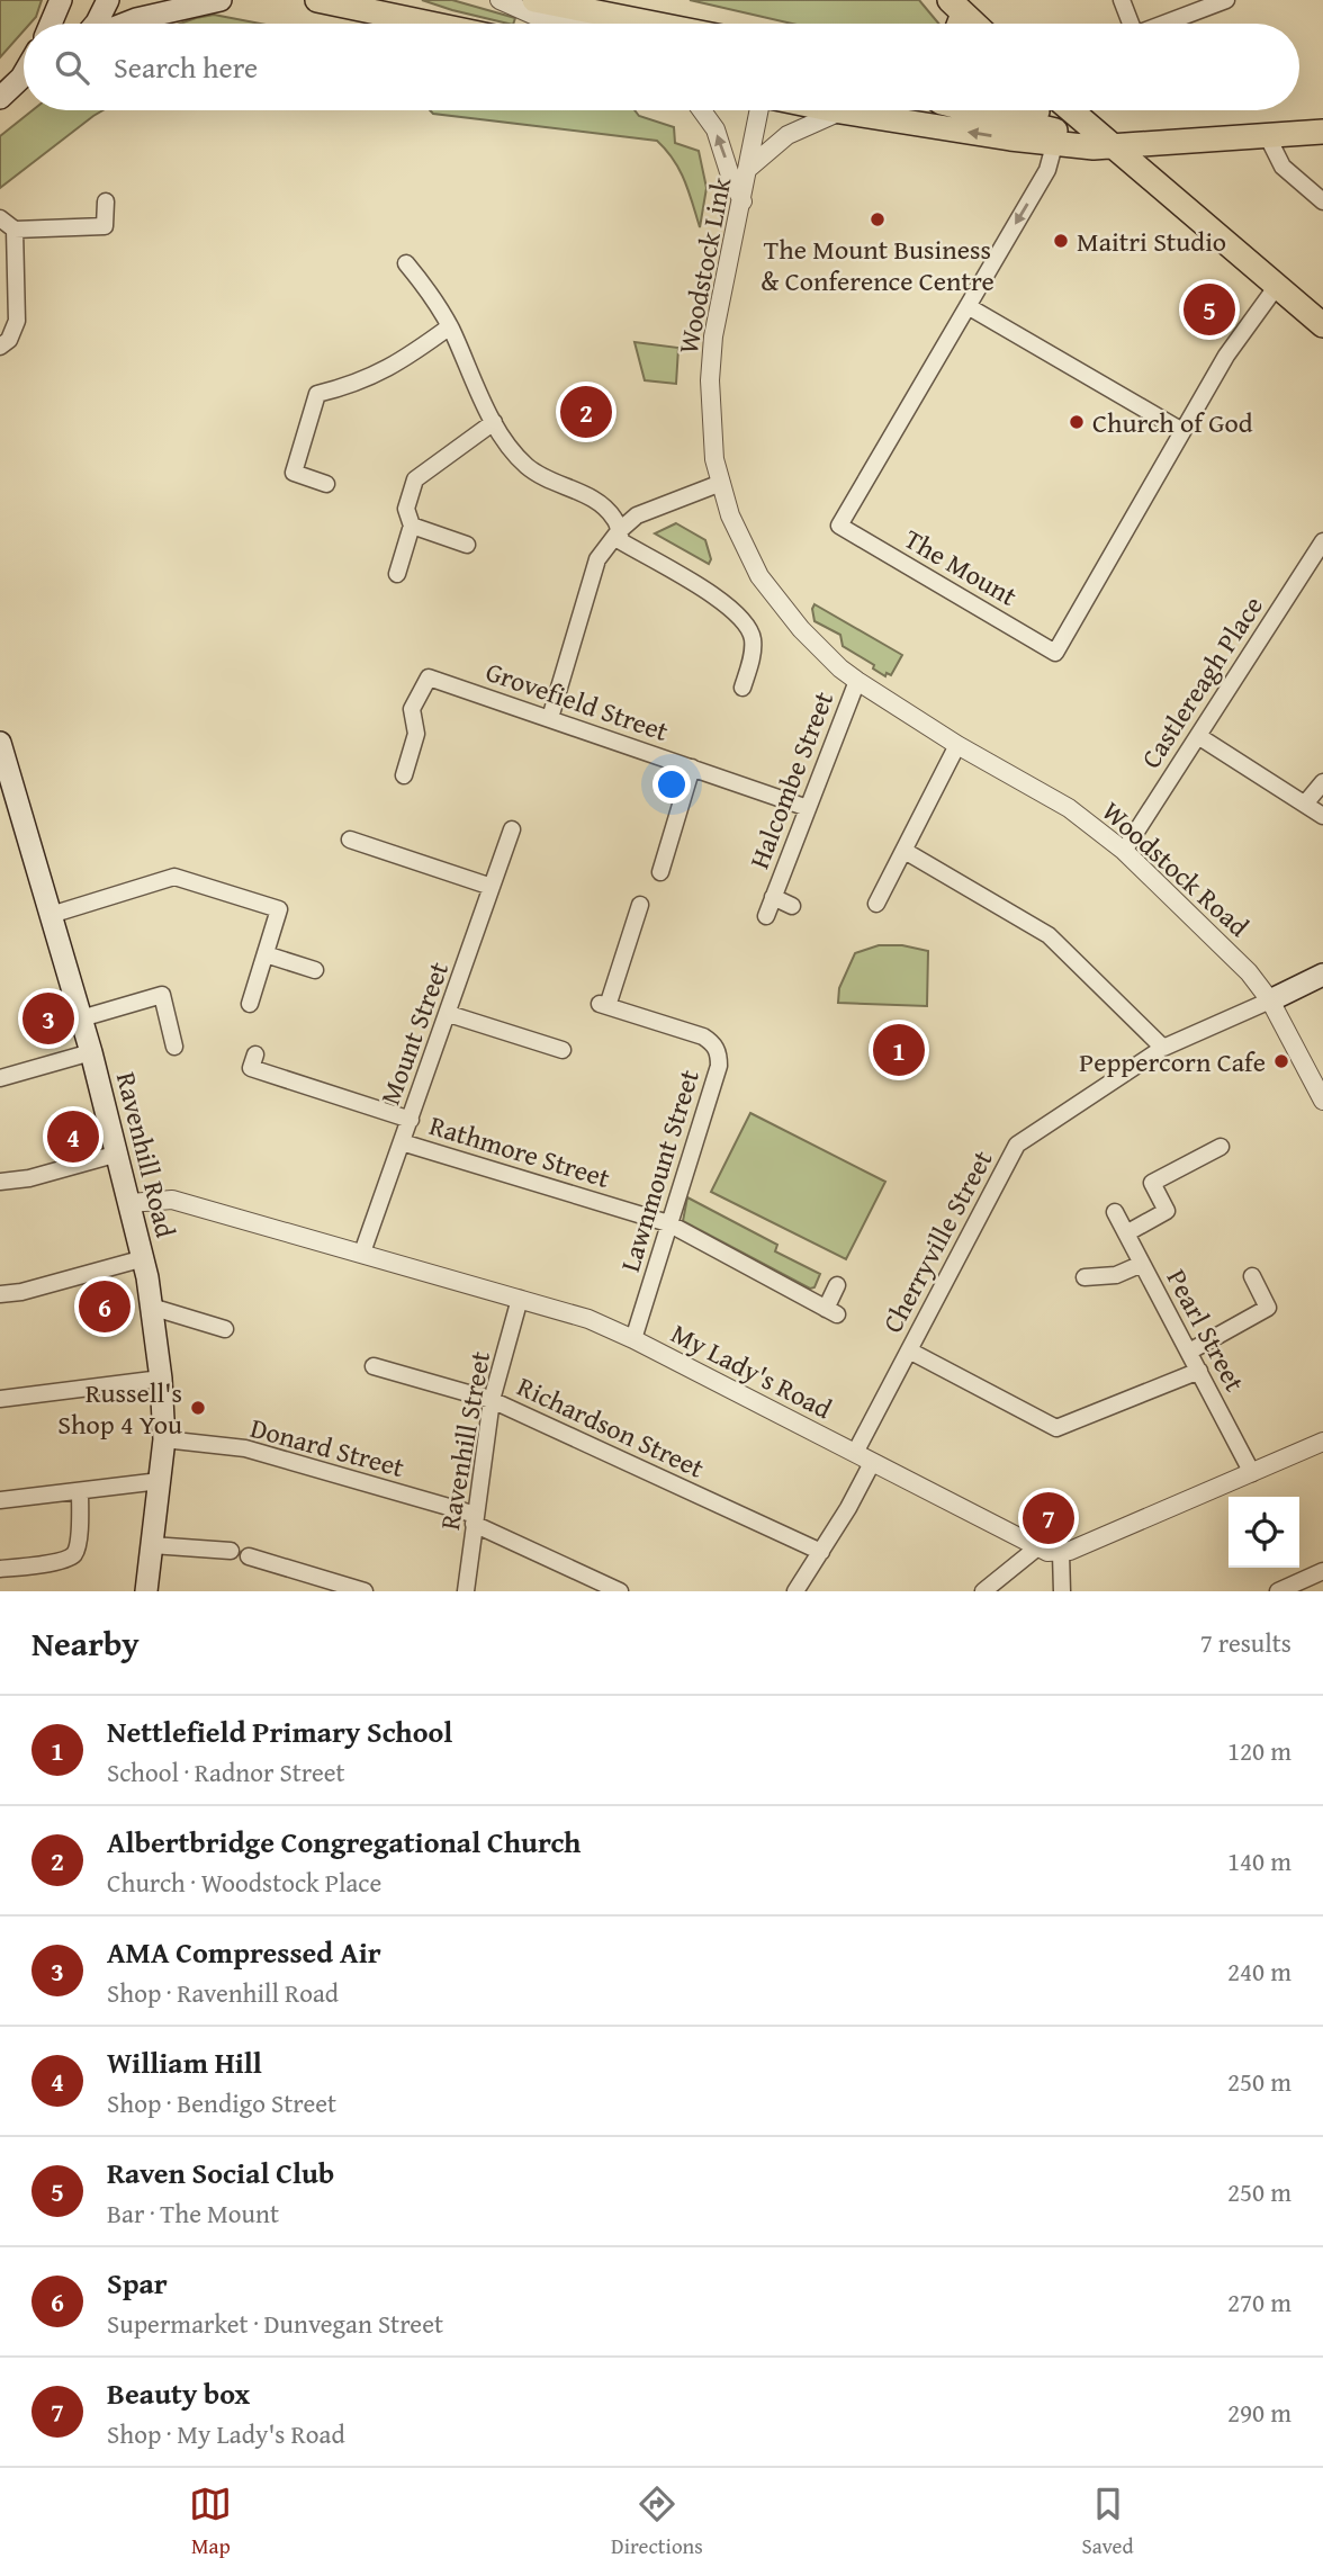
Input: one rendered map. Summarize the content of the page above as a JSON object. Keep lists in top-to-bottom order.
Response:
{
  "streets": {
    "main road": ["Ravenhill Road"],
    "street": [
      "Woodstock Link",
      "The Mount",
      "Castlereagh Place",
      "Grovefield Street",
      "Halcombe Street",
      "Woodstock Road",
      "Mount Street",
      "Rathmore Street",
      "Lawnmount Street",
      "Cherryville Street",
      "Pearl Street",
      "My Lady's Road",
      "Richardson Street",
      "Ravenhill Street",
      "Donard Street"
    ]
  },
  "crossings": [
    ["Woodstock Link", "Halcombe Street"],
    ["Woodstock Link", "Woodstock Road"],
    ["Castlereagh Place", "Woodstock Road"],
    ["Grovefield Street", "Halcombe Street"],
    ["Halcombe Street", "Woodstock Road"],
    ["Woodstock Road", "Cherryville Street"],
    ["Mount Street", "Rathmore Street"],
    ["Mount Street", "My Lady's Road"],
    ["Rathmore Street", "Lawnmount Street"],
    ["Ravenhill Road", "My Lady's Road"],
    ["Ravenhill Road", "Donard Street"],
    ["Lawnmount Street", "My Lady's Road"],
    ["Cherryville Street", "My Lady's Road"],
    ["My Lady's Road", "Ravenhill Street"],
    ["Richardson Street", "Ravenhill Street"],
    ["Ravenhill Street", "Donard Street"]
  ],
  "places": [
    "The Mount Business & Conference Centre",
    "Maitri Studio",
    "Church of God",
    "Peppercorn Cafe",
    "Russell's Shop 4 You"
  ],
  "page": {
    "search": "Search here",
    "pins": [
      "5",
      "2",
      "3",
      "1",
      "4",
      "6",
      "7"
    ],
    "heading": ["Nearby", "7 results"],
    "list": [
      {
        "mark": "1",
        "name": "Nettlefield Primary School",
        "note": "School · Radnor Street",
        "value": "120 m"
      },
      {
        "mark": "2",
        "name": "Albertbridge Congregational Church",
        "note": "Church · Woodstock Place",
        "value": "140 m"
      },
      {
        "mark": "3",
        "name": "AMA Compressed Air",
        "note": "Shop · Ravenhill Road",
        "value": "240 m"
      },
      {
        "mark": "4",
        "name": "William Hill",
        "note": "Shop · Bendigo Street",
        "value": "250 m"
      },
      {
        "mark": "5",
        "name": "Raven Social Club",
        "note": "Bar · The Mount",
        "value": "250 m"
      },
      {
        "mark": "6",
        "name": "Spar",
        "note": "Supermarket · Dunvegan Street",
        "value": "270 m"
      },
      {
        "mark": "7",
        "name": "Beauty box",
        "note": "Shop · My Lady's Road",
        "value": "290 m"
      }
    ],
    "nav": ["Map", "Directions", "Saved"]
  }
}
